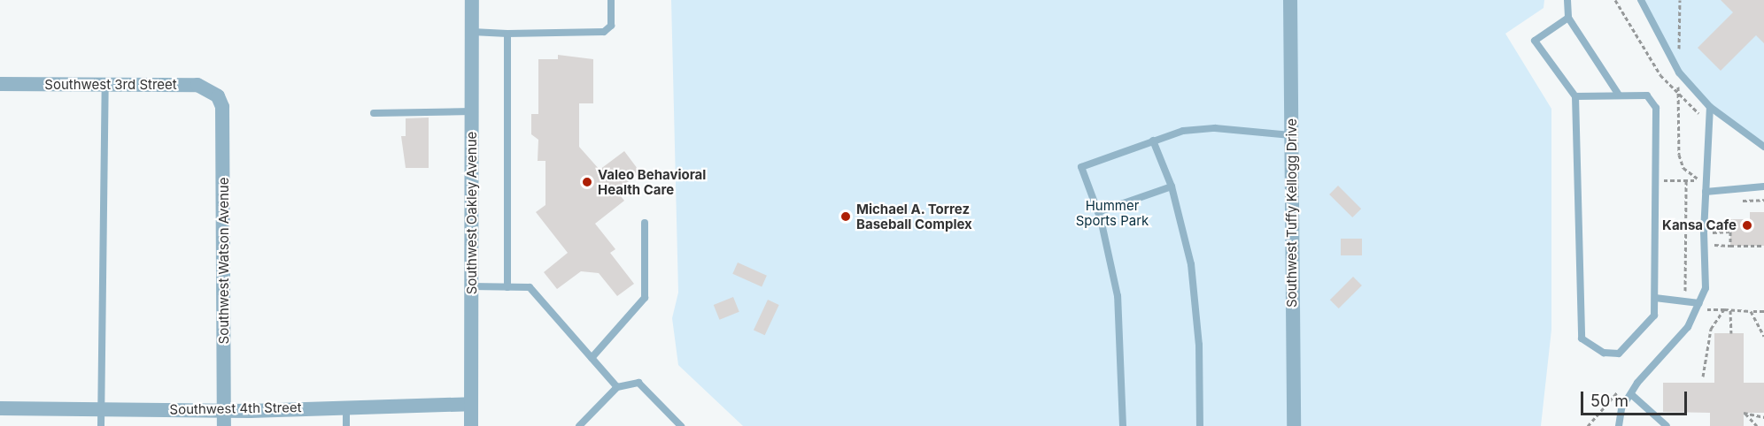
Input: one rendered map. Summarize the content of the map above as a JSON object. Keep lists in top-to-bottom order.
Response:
{
  "streets": {
    "street": [
      "Southwest 3rd Street",
      "Southwest Oakley Avenue",
      "Southwest Tuffy Kellogg Drive",
      "Southwest Watson Avenue",
      "Southwest 4th Street"
    ]
  },
  "crossings": [
    ["Southwest 3rd Street", "Southwest Watson Avenue"],
    ["Southwest Oakley Avenue", "Southwest 4th Street"],
    ["Southwest Watson Avenue", "Southwest 4th Street"]
  ],
  "parks": ["Hummer Sports Park"],
  "places": ["Valeo Behavioral Health Care", "Michael A. Torrez Baseball Complex", "Kansa Cafe"],
  "scale_bar": "50 m"
}
